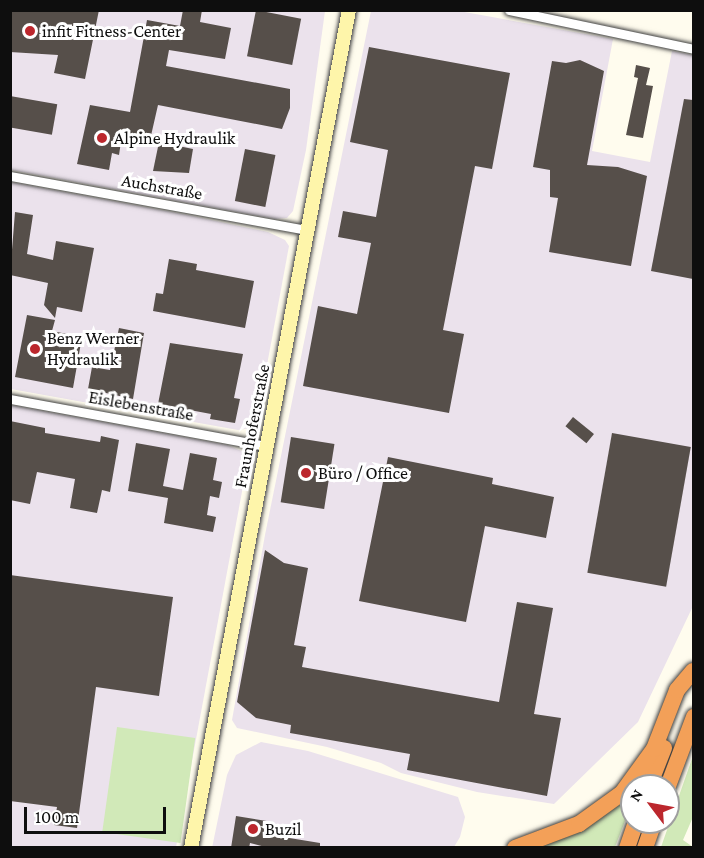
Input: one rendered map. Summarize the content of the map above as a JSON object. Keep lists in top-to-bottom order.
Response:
{
  "streets": {
    "street": ["Auchstraße", "Eislebenstraße", "Fraunhoferstraße"]
  },
  "crossings": [
    ["Auchstraße", "Fraunhoferstraße"],
    ["Eislebenstraße", "Fraunhoferstraße"]
  ],
  "places": [
    "infit Fitness-Center",
    "Alpine Hydraulik",
    "Benz Werner Hydraulik",
    "Büro / Office",
    "Buzil"
  ],
  "scale_bar": "100 m",
  "north": "top left"
}
